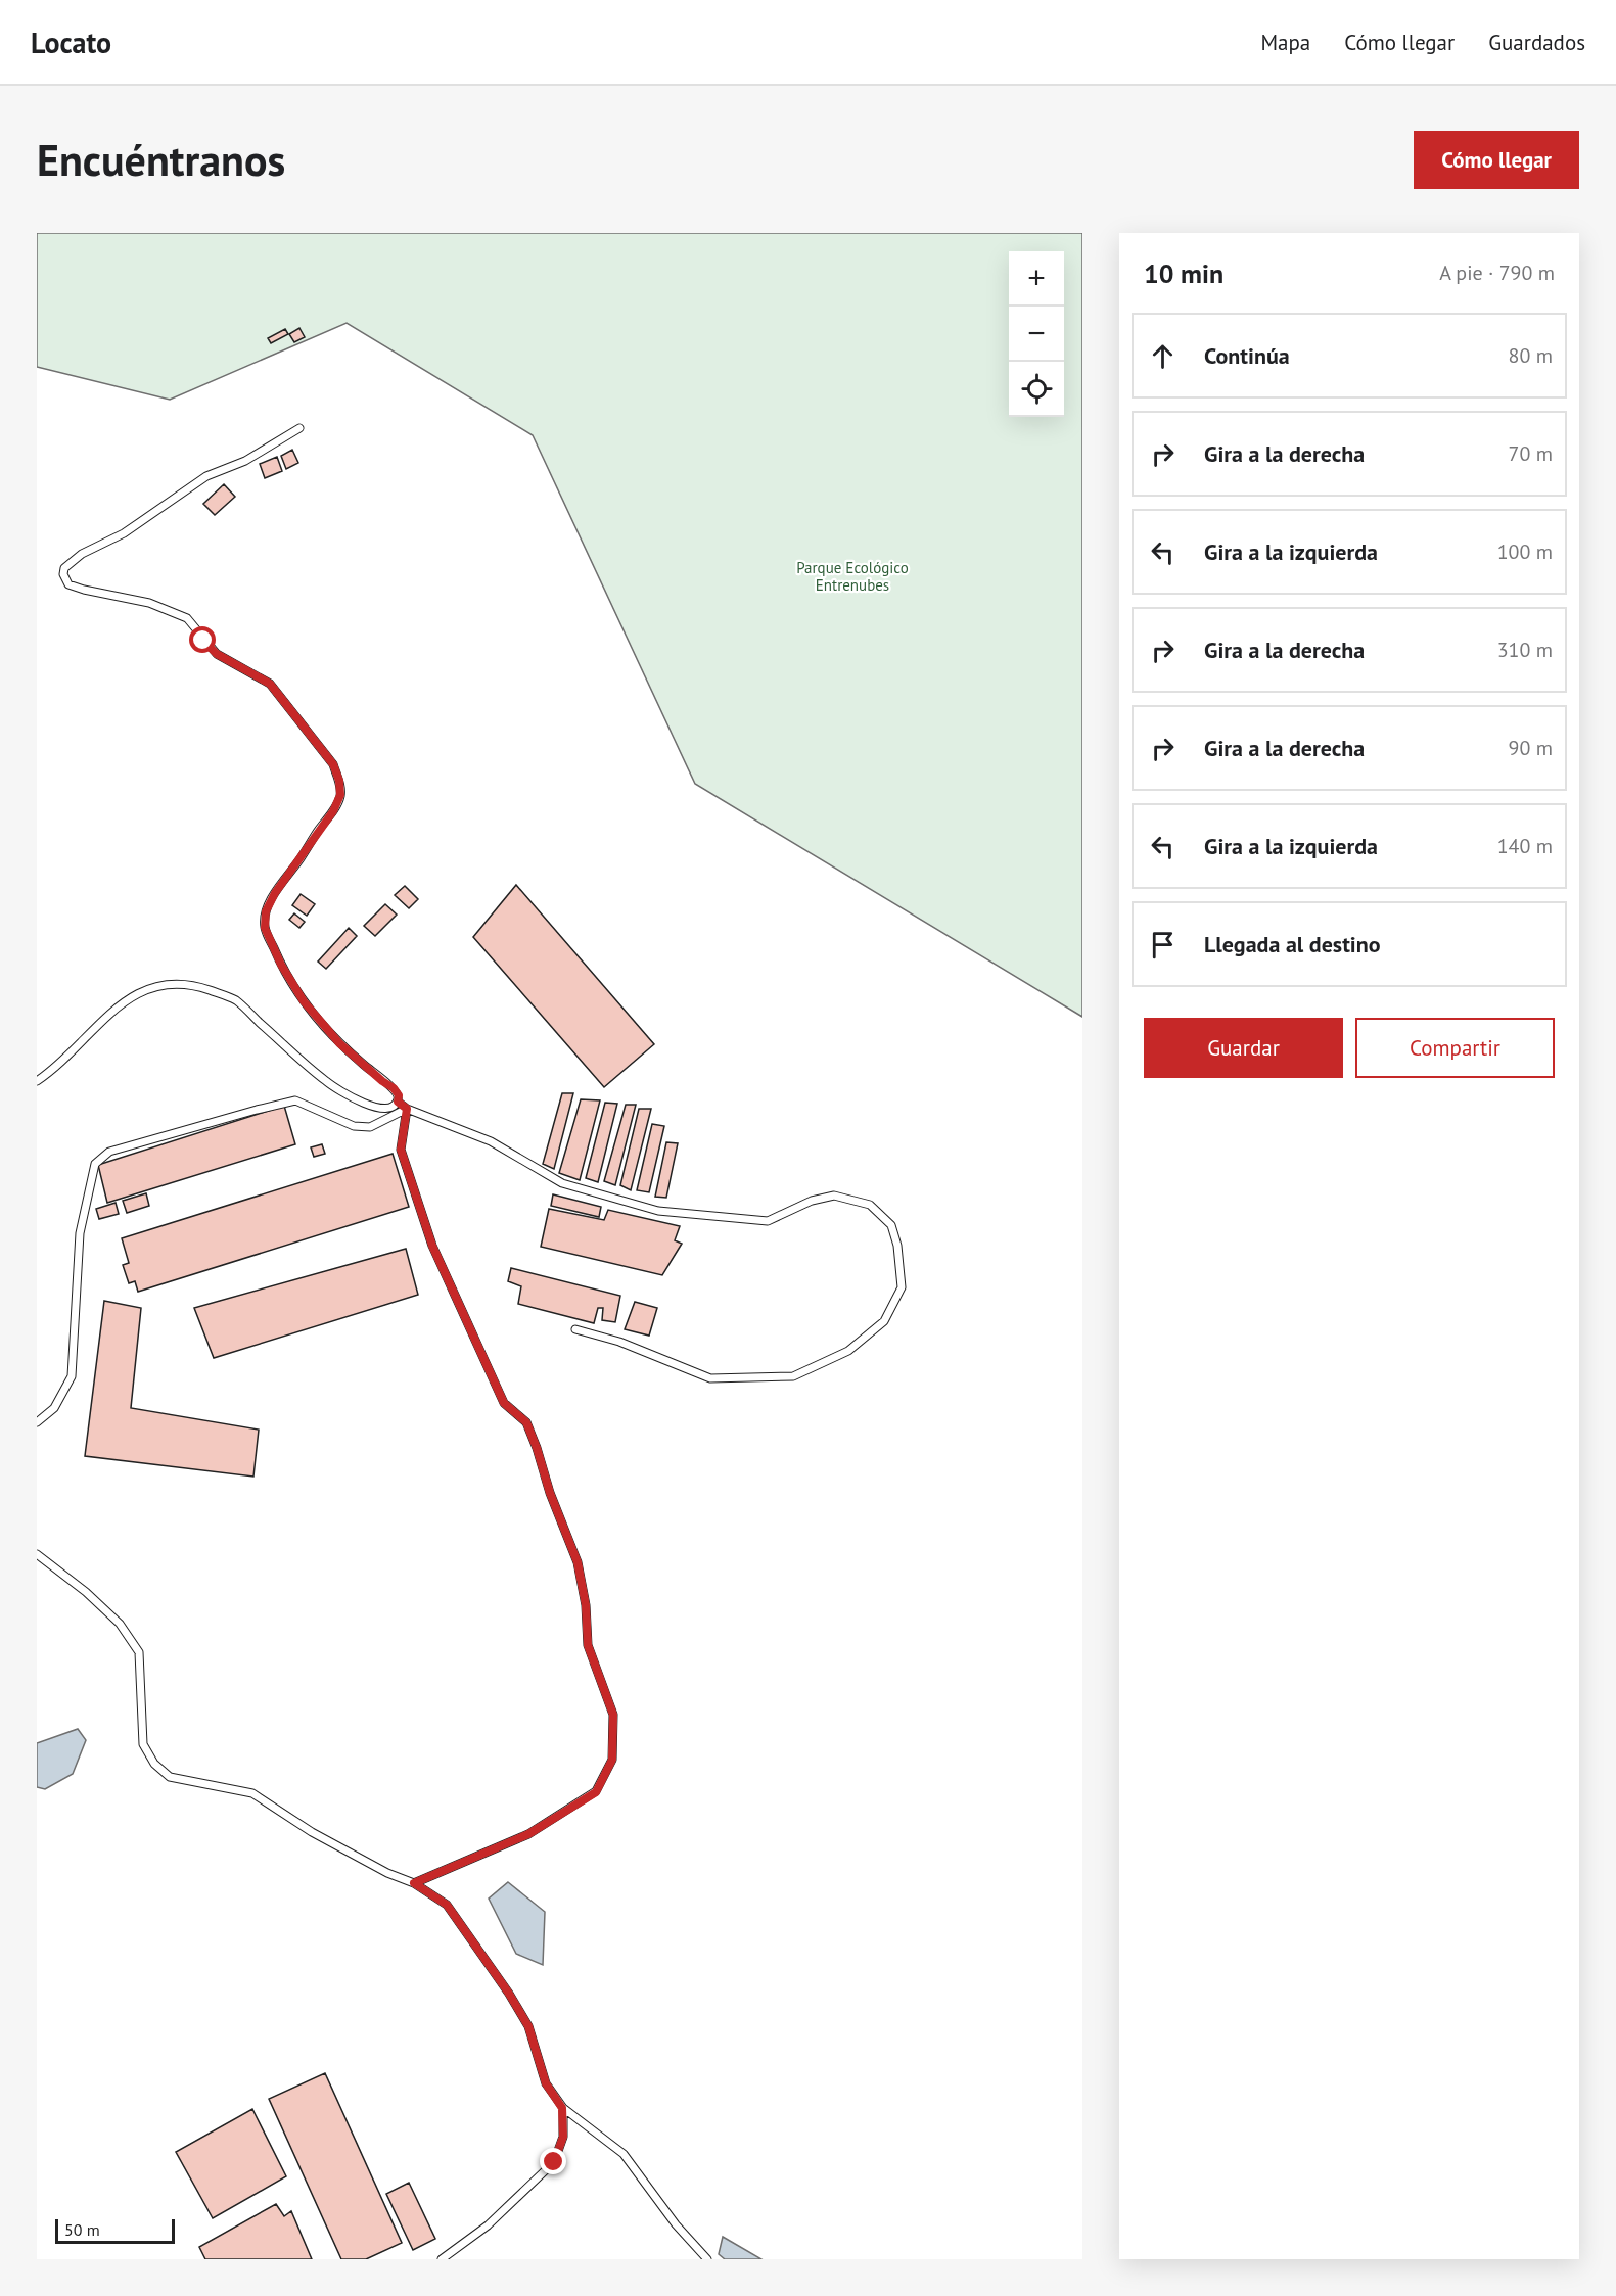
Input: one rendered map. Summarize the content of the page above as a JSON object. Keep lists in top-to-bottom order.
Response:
{
  "parks": ["Parque Ecológico Entrenubes"],
  "scale_bar": "50 m",
  "page": {
    "header": "Locato",
    "nav": ["Mapa", "Cómo llegar", "Guardados"],
    "buttons": [
      "Cómo llegar",
      ["Guardar", "Compartir"]
    ],
    "title": "Encuéntranos",
    "heading": ["10 min", "A pie · 790 m"],
    "map_buttons": ["+", "−"],
    "list": [
      ["Continúa", "80 m"],
      ["Gira a la derecha", "70 m"],
      ["Gira a la izquierda", "100 m"],
      ["Gira a la derecha", "310 m"],
      ["Gira a la derecha", "90 m"],
      ["Gira a la izquierda", "140 m"],
      "Llegada al destino"
    ],
    "scale": "50 m"
  }
}
